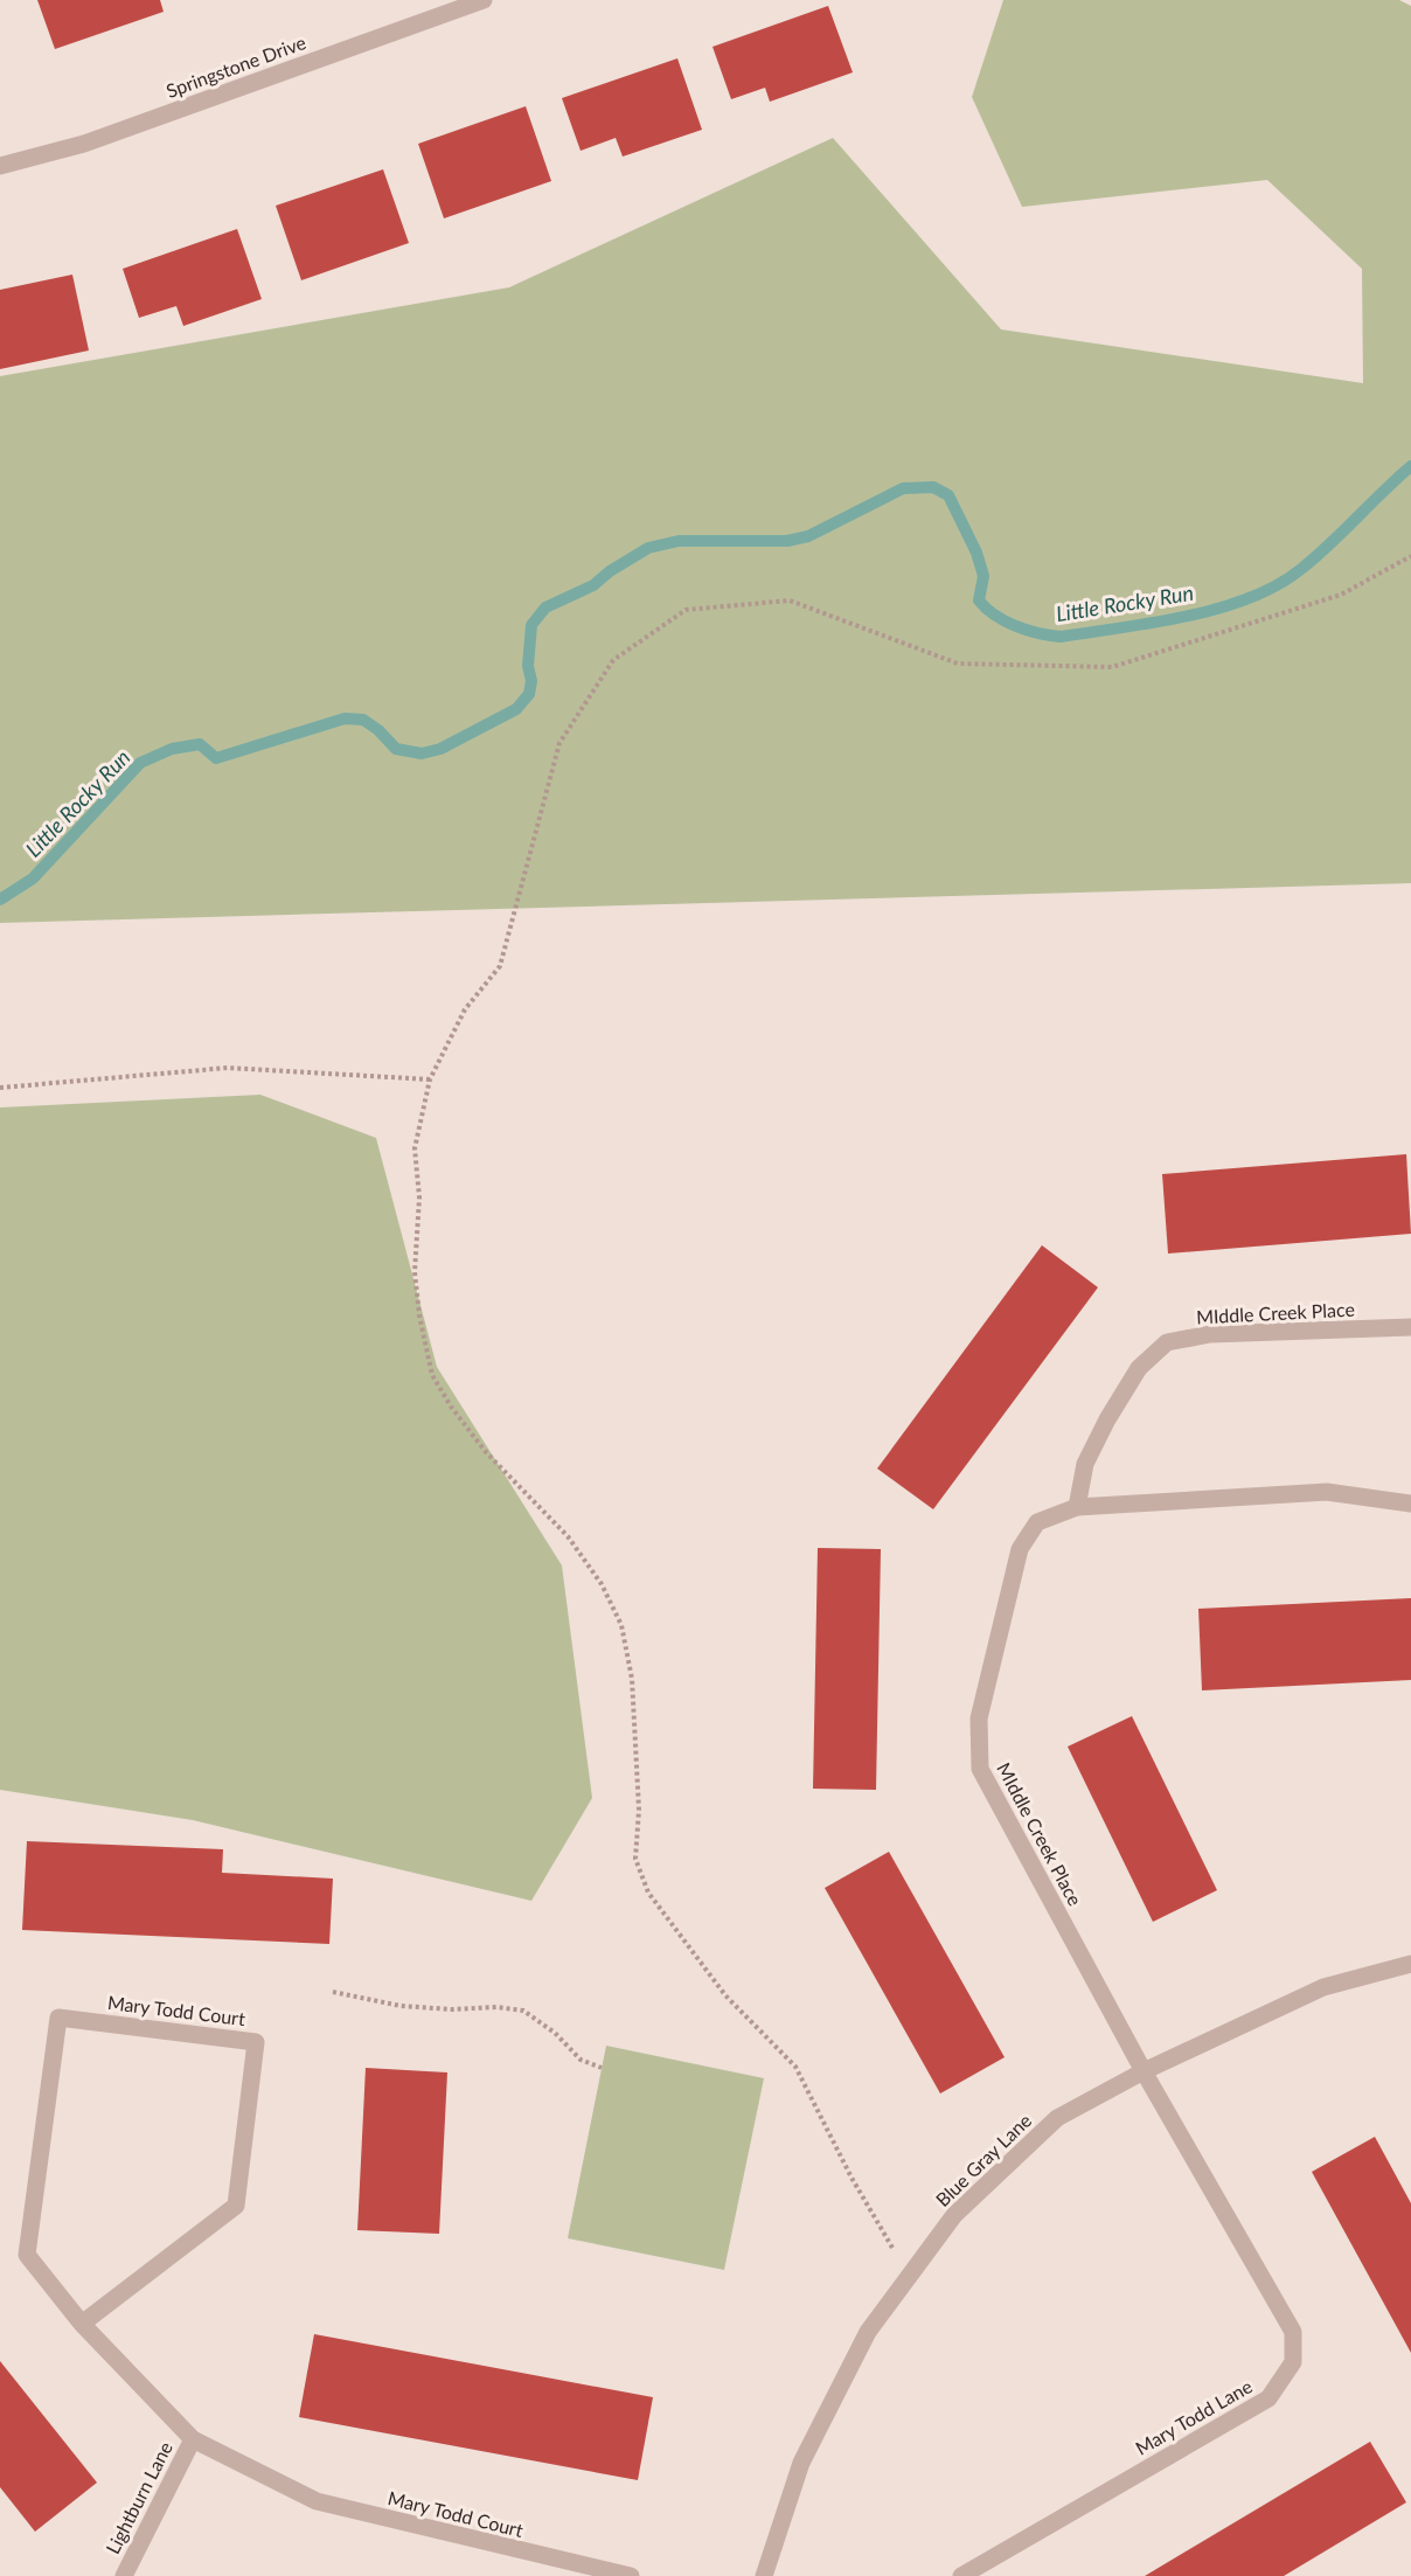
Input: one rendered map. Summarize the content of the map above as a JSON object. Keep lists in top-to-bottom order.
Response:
{
  "streets": {
    "street": [
      "Springstone Drive",
      "MIddle Creek Place",
      "Mary Todd Court",
      "Blue Gray Lane",
      "Mary Todd Lane",
      "Lightburn Lane"
    ]
  },
  "crossings": [
    ["MIddle Creek Place", "Blue Gray Lane"],
    ["MIddle Creek Place", "Mary Todd Lane"],
    ["Mary Todd Court", "Lightburn Lane"],
    ["Blue Gray Lane", "Mary Todd Lane"]
  ],
  "water": ["Little Rocky Run"]
}
